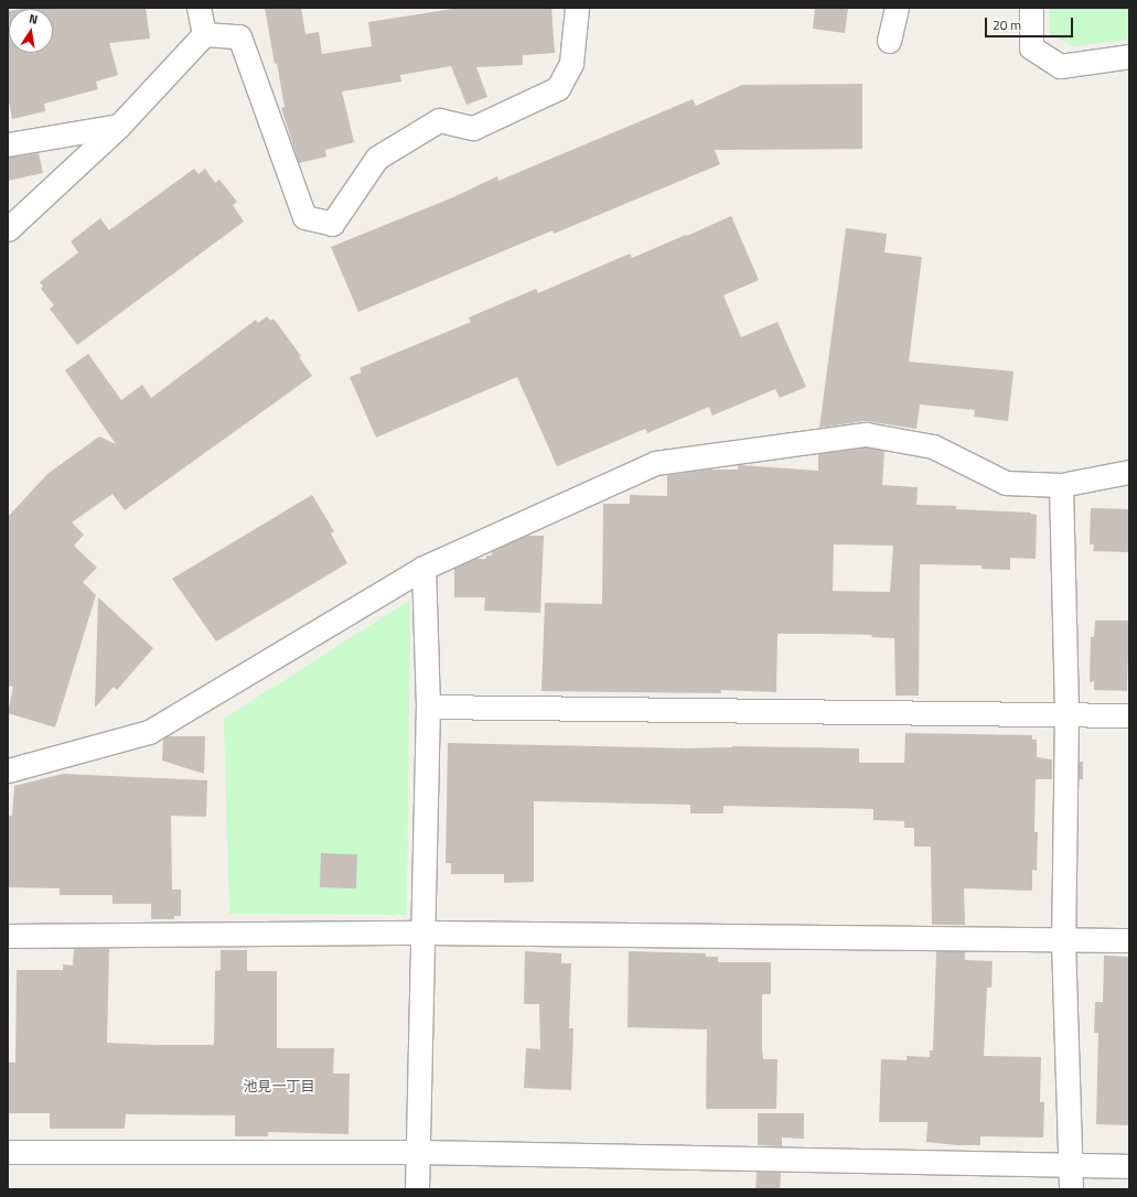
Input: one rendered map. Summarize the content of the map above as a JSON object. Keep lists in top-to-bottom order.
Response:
{
  "districts": ["池見一丁目"],
  "scale_bar": "20 m",
  "north": "top"
}
